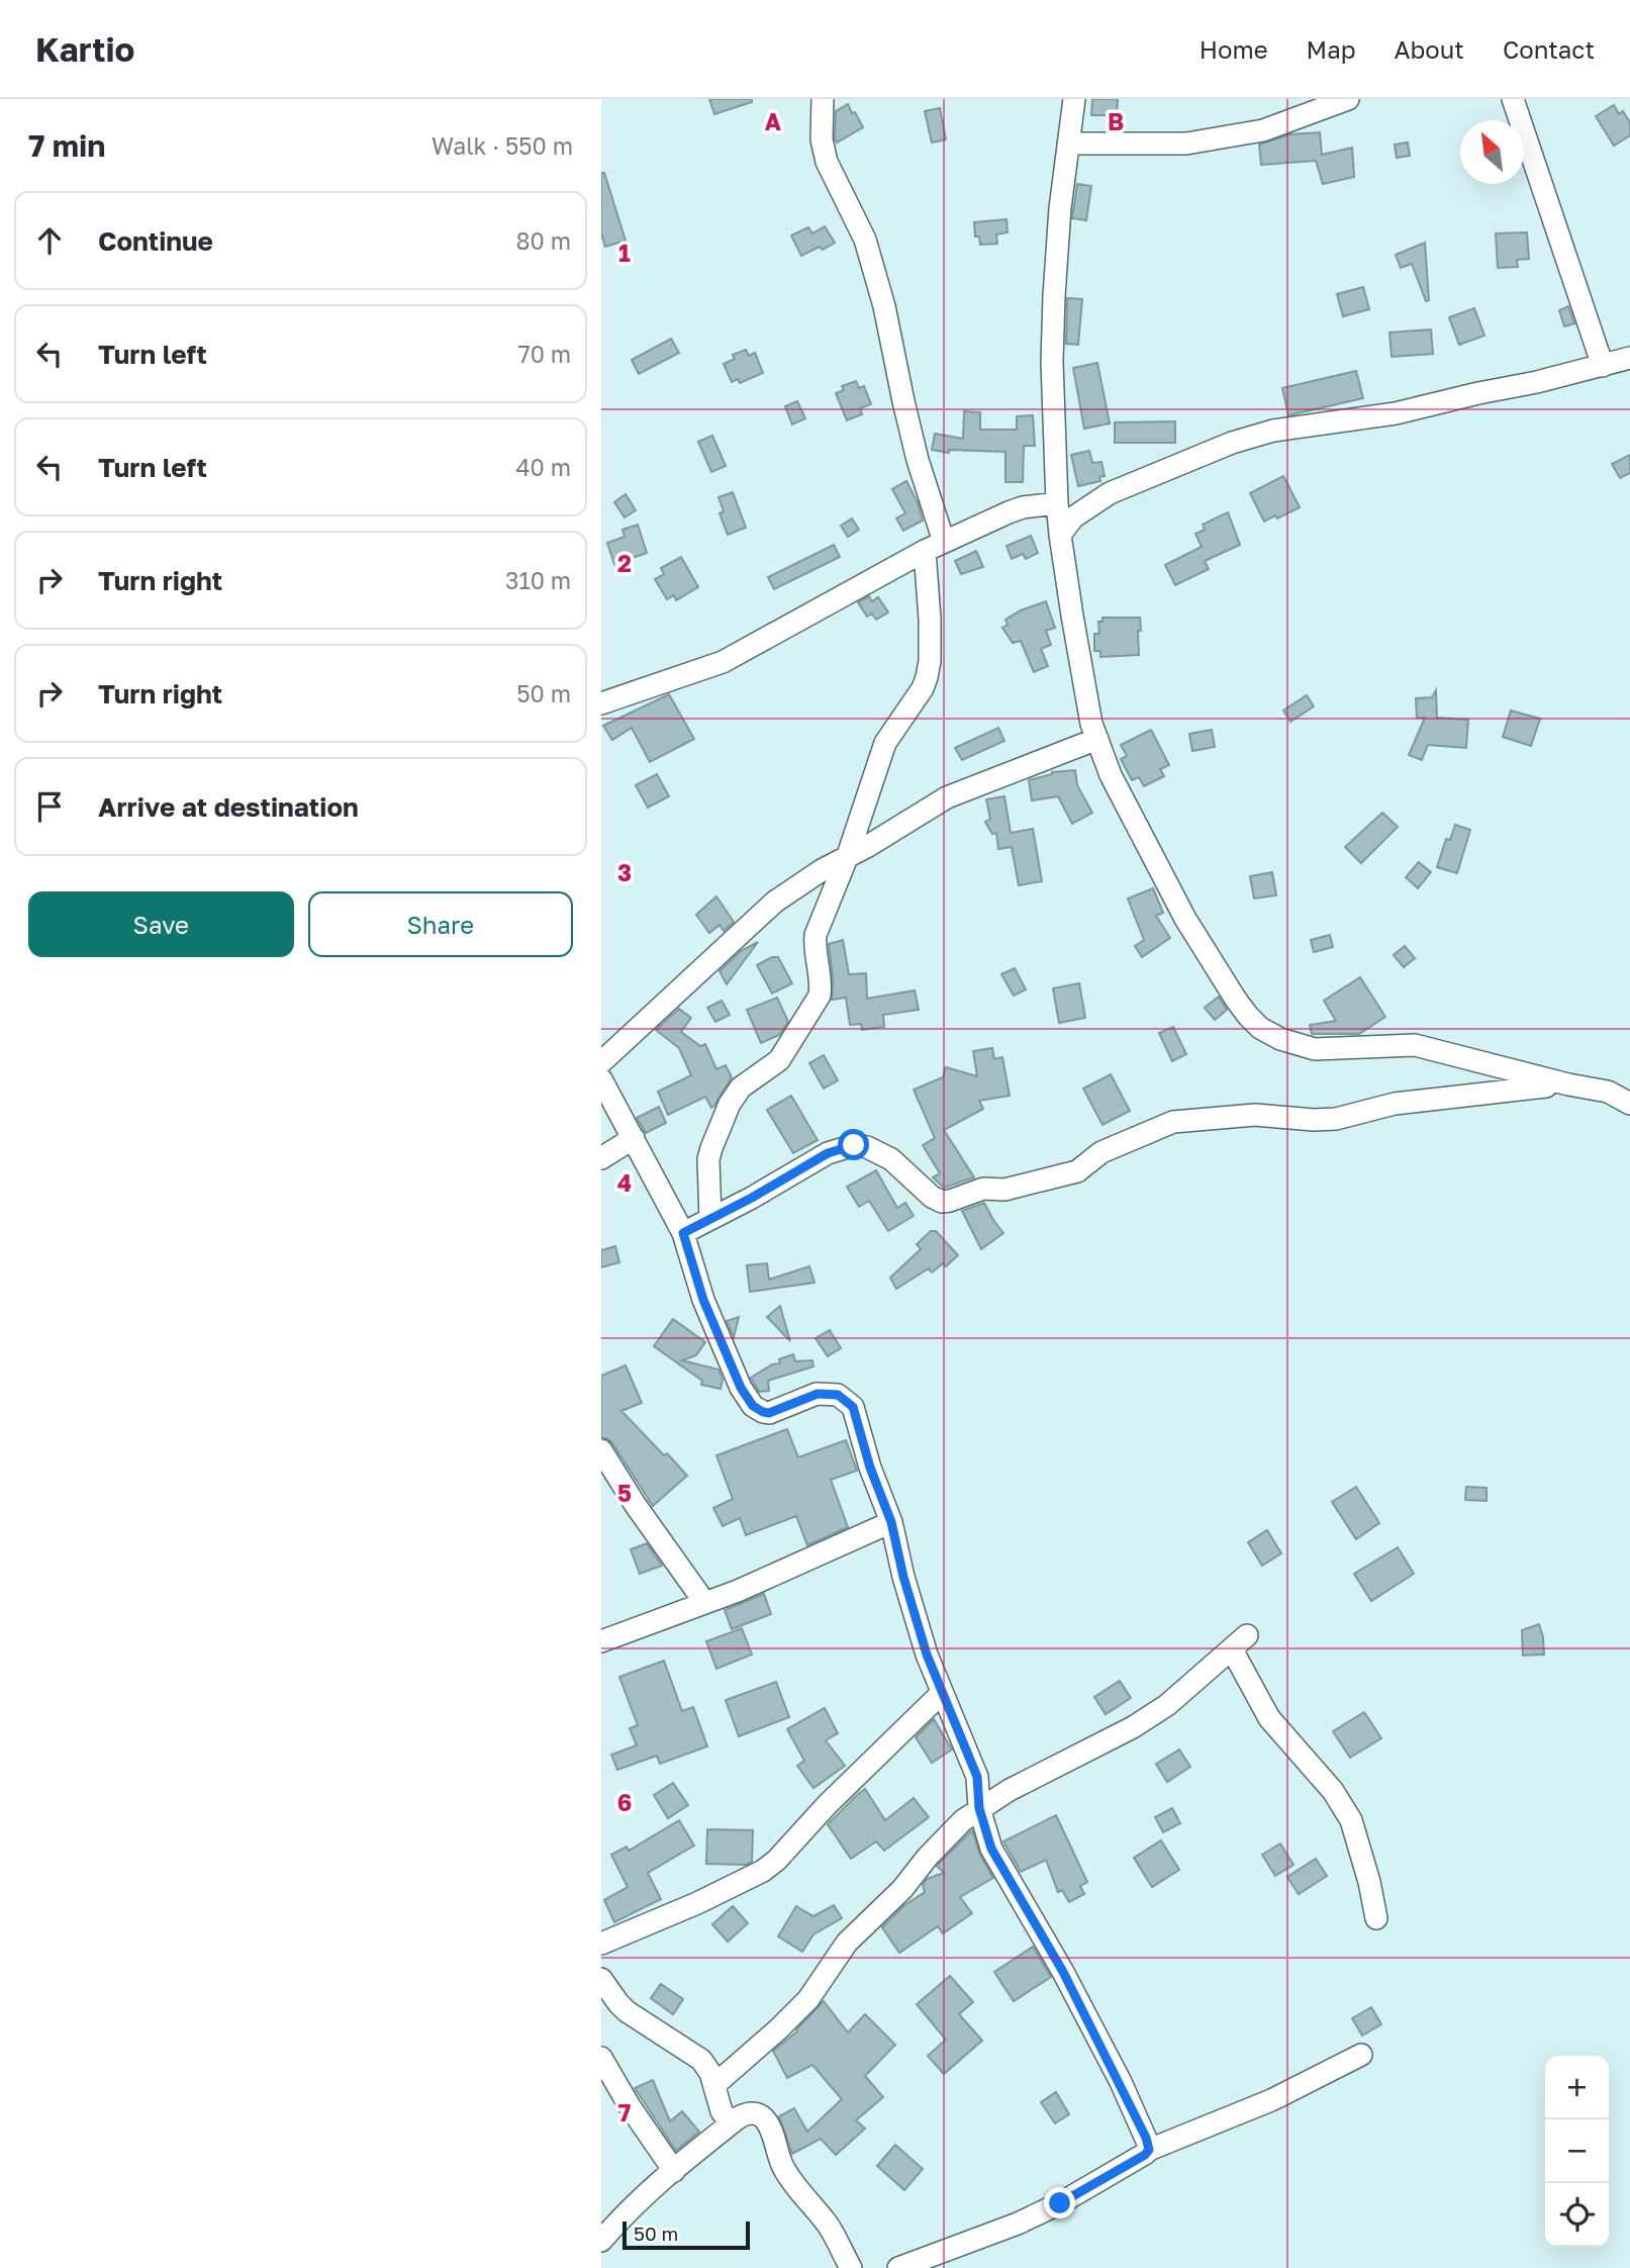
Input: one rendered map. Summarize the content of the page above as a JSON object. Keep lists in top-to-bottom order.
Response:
{
  "scale_bar": "50 m",
  "north": "top left",
  "page": {
    "header": "Kartio",
    "nav": [
      "Home",
      "Map",
      "About",
      "Contact"
    ],
    "heading": ["7 min", "Walk · 550 m"],
    "list": [
      ["Continue", "80 m"],
      ["Turn left", "70 m"],
      ["Turn left", "40 m"],
      ["Turn right", "310 m"],
      ["Turn right", "50 m"],
      "Arrive at destination"
    ],
    "buttons": ["Save", "Share"],
    "map_buttons": ["+", "−"],
    "scale": "50 m"
  },
  "grid": {
    "columns": ["A", "B"],
    "rows": [
      "1",
      "2",
      "3",
      "4",
      "5",
      "6",
      "7"
    ]
  }
}
